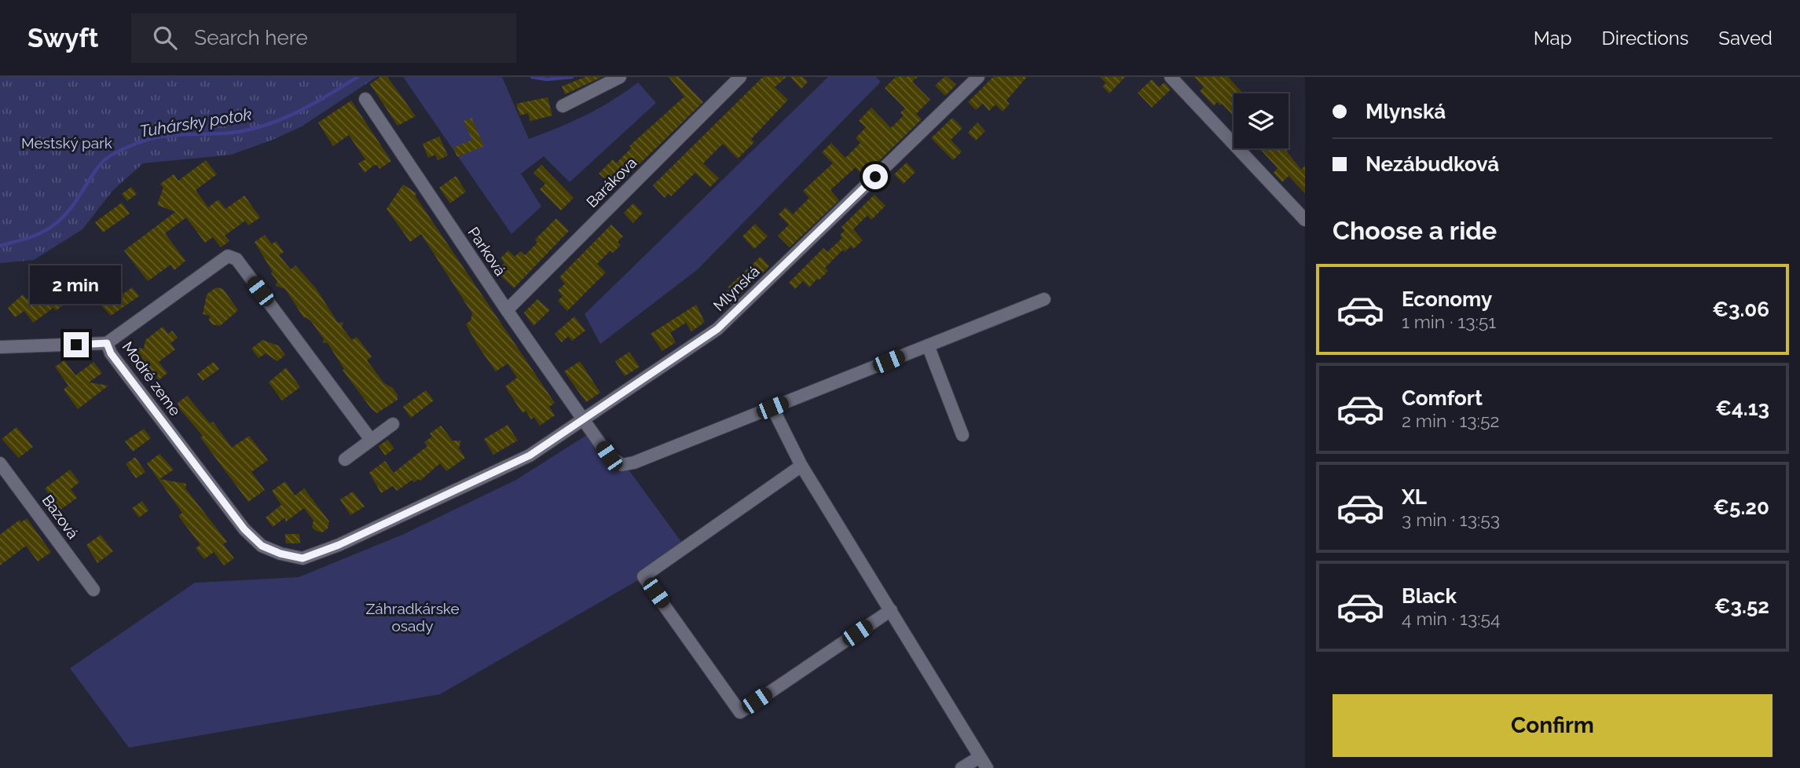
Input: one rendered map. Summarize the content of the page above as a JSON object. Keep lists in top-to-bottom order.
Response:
{
  "streets": {
    "street": [
      "Barákova",
      "Parková",
      "Mlynská",
      "Modré zeme",
      "Bazová"
    ]
  },
  "crossings": [
    ["Barákova", "Parková"],
    ["Parková", "Mlynská"],
    ["Mlynská", "Modré zeme"]
  ],
  "water": ["Tuhársky potok"],
  "parks": ["Mestský park", "Záhradkárske osady"],
  "page": {
    "header": "Swyft",
    "search": "Search here",
    "nav": ["Map", "Directions", "Saved"],
    "banner": ["Mlynská", "Nezábudková"],
    "heading": "Choose a ride",
    "list": [
      {
        "name": "Economy",
        "note": "1 min · 13:51",
        "value": "€3.06"
      },
      {
        "name": "Comfort",
        "note": "2 min · 13:52",
        "value": "€4.13"
      },
      {
        "name": "XL",
        "note": "3 min · 13:53",
        "value": "€5.20"
      },
      {
        "name": "Black",
        "note": "4 min · 13:54",
        "value": "€3.52"
      }
    ],
    "bubble": "2 min",
    "buttons": "Confirm"
  }
}
